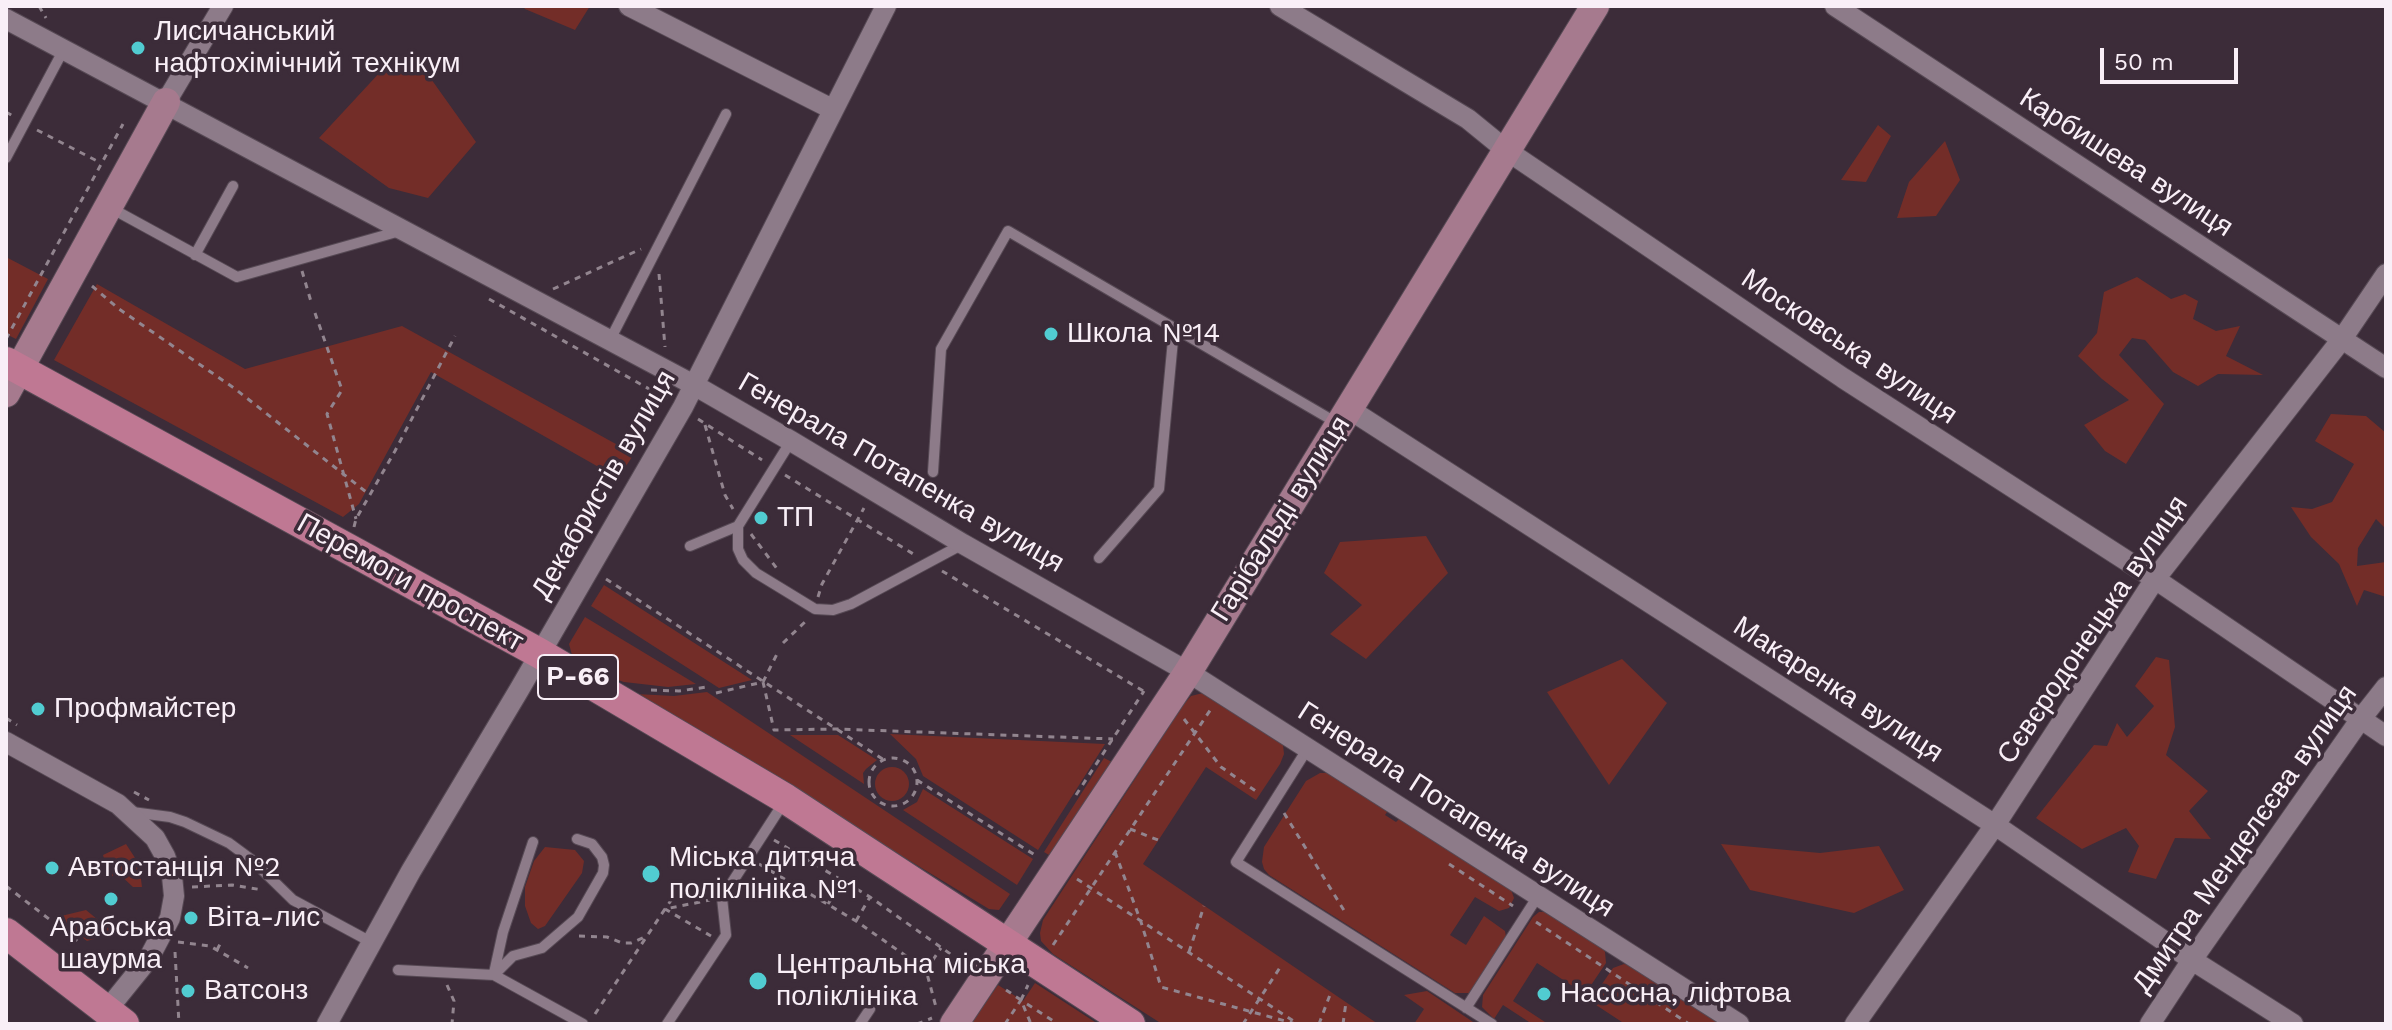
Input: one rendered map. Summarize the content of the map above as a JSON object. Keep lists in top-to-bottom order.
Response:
{
  "streets": {
    "main road": ["Перемоги проспект", "Р-66"],
    "street": [
      "Карбишева вулиця",
      "Московська вулиця",
      "Генерала Потапенка вулиця",
      "Декабристів вулиця",
      "Гарібальді вулиця",
      "Сєвєродонецька вулиця",
      "Макаренка вулиця",
      "Дмитра Менделєєва вулиця"
    ]
  },
  "crossings": [
    ["Карбишева вулиця", "Сєвєродонецька вулиця"],
    ["Московська вулиця", "Гарібальді вулиця"],
    ["Московська вулиця", "Сєвєродонецька вулиця"],
    ["Московська вулиця", "Дмитра Менделєєва вулиця"],
    ["Генерала Потапенка вулиця", "Декабристів вулиця"],
    ["Генерала Потапенка вулиця", "Гарібальді вулиця"],
    ["Декабристів вулиця", "Перемоги проспект"],
    ["Гарібальді вулиця", "Перемоги проспект"],
    ["Гарібальді вулиця", "Макаренка вулиця"],
    ["Сєвєродонецька вулиця", "Макаренка вулиця"],
    ["Макаренка вулиця", "Дмитра Менделєєва вулиця"]
  ],
  "places": [
    "Лисичанський нафтохімічний технікум",
    "Школа №14",
    "ТП",
    "Профмайстер",
    "Автостанція №2",
    "Міська дитяча поліклініка №1",
    "Арабська шаурма",
    "Віта-лис",
    "Центральна міська полiклiнiка",
    "Ватсонз",
    "Насосна, ліфтова"
  ],
  "scale_bar": "50 m"
}
